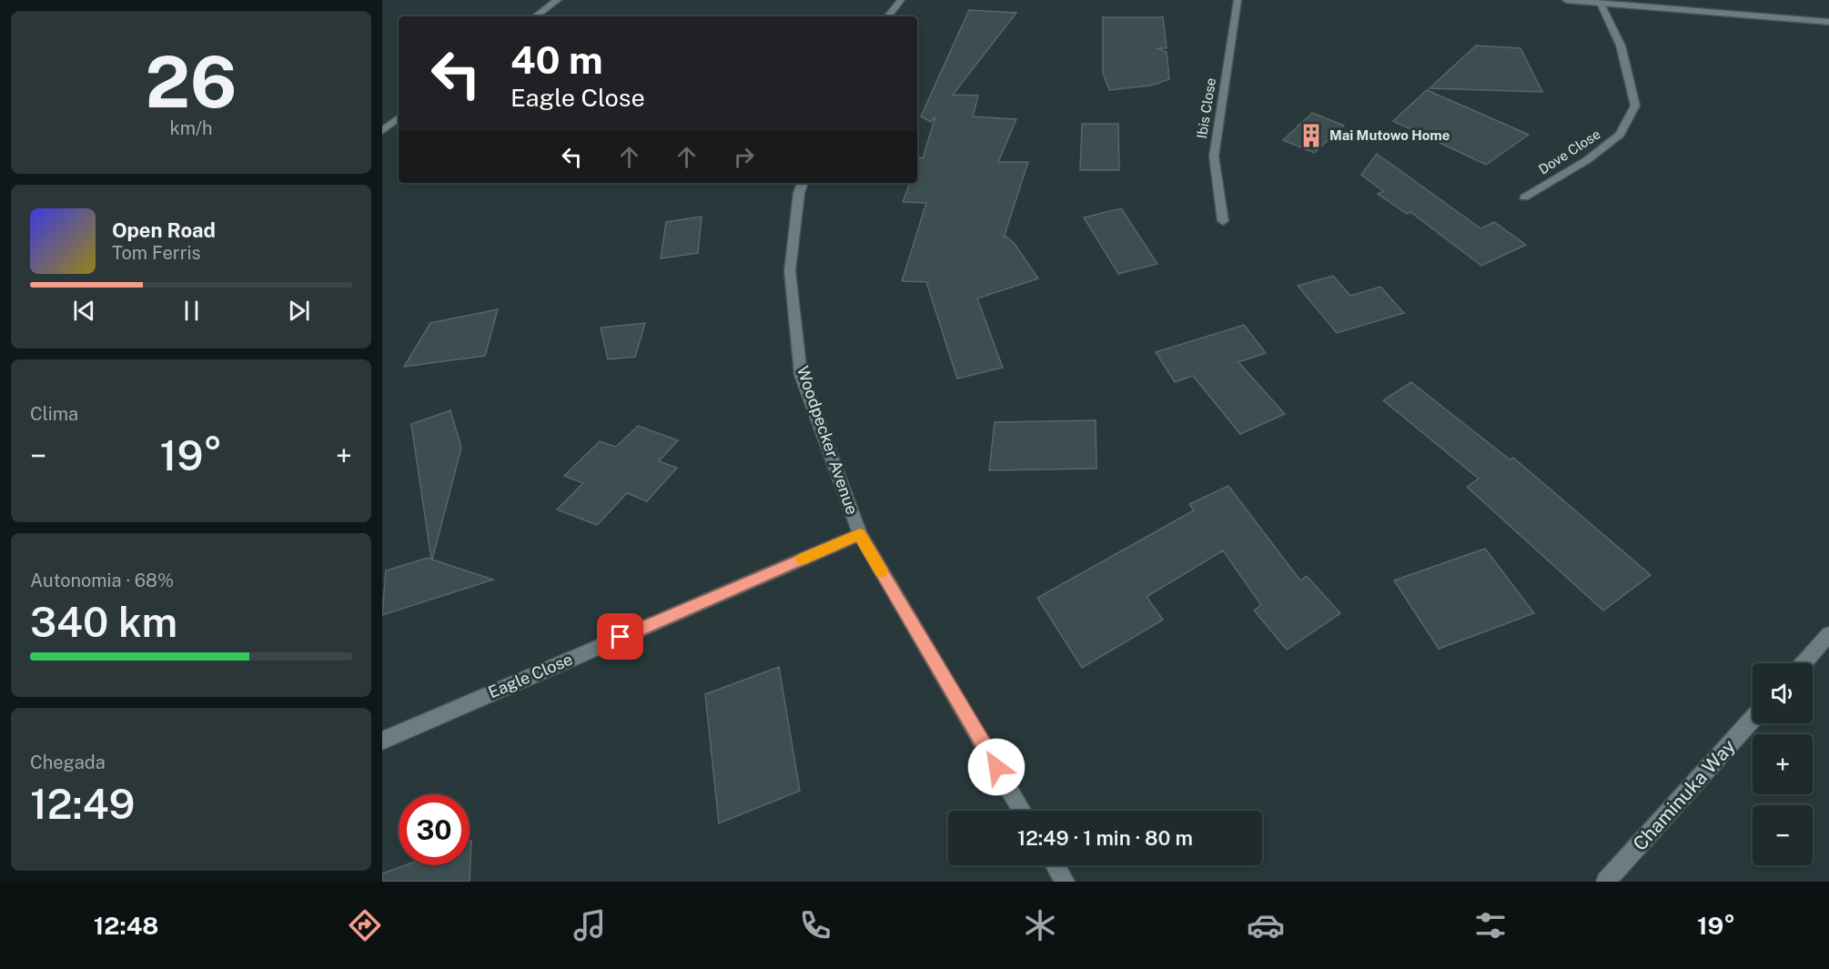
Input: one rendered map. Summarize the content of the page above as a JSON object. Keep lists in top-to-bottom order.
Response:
{
  "streets": {
    "street": [
      "Ibis Close",
      "Dove Close",
      "Woodpecker Avenue",
      "Eagle Close",
      "Chaminuka Way"
    ]
  },
  "crossings": [
    ["Woodpecker Avenue", "Eagle Close"]
  ],
  "places": {
    "building": ["Mai Mutowo Home"]
  },
  "page": {
    "tile": [
      ["26", "km/h"],
      "Clima",
      ["Autonomia · 68%", "340 km"],
      ["Chegada", "12:49"]
    ],
    "turn": ["40 m", "Eagle Close"],
    "song": ["Open Road", "Tom Ferris"],
    "heat": ["−", "19°", "+"],
    "map_buttons": ["+", "−"],
    "limit": "30",
    "trip": "12:49 · 1 min · 80 m",
    "tabs": ["12:48", "19°"]
  }
}
